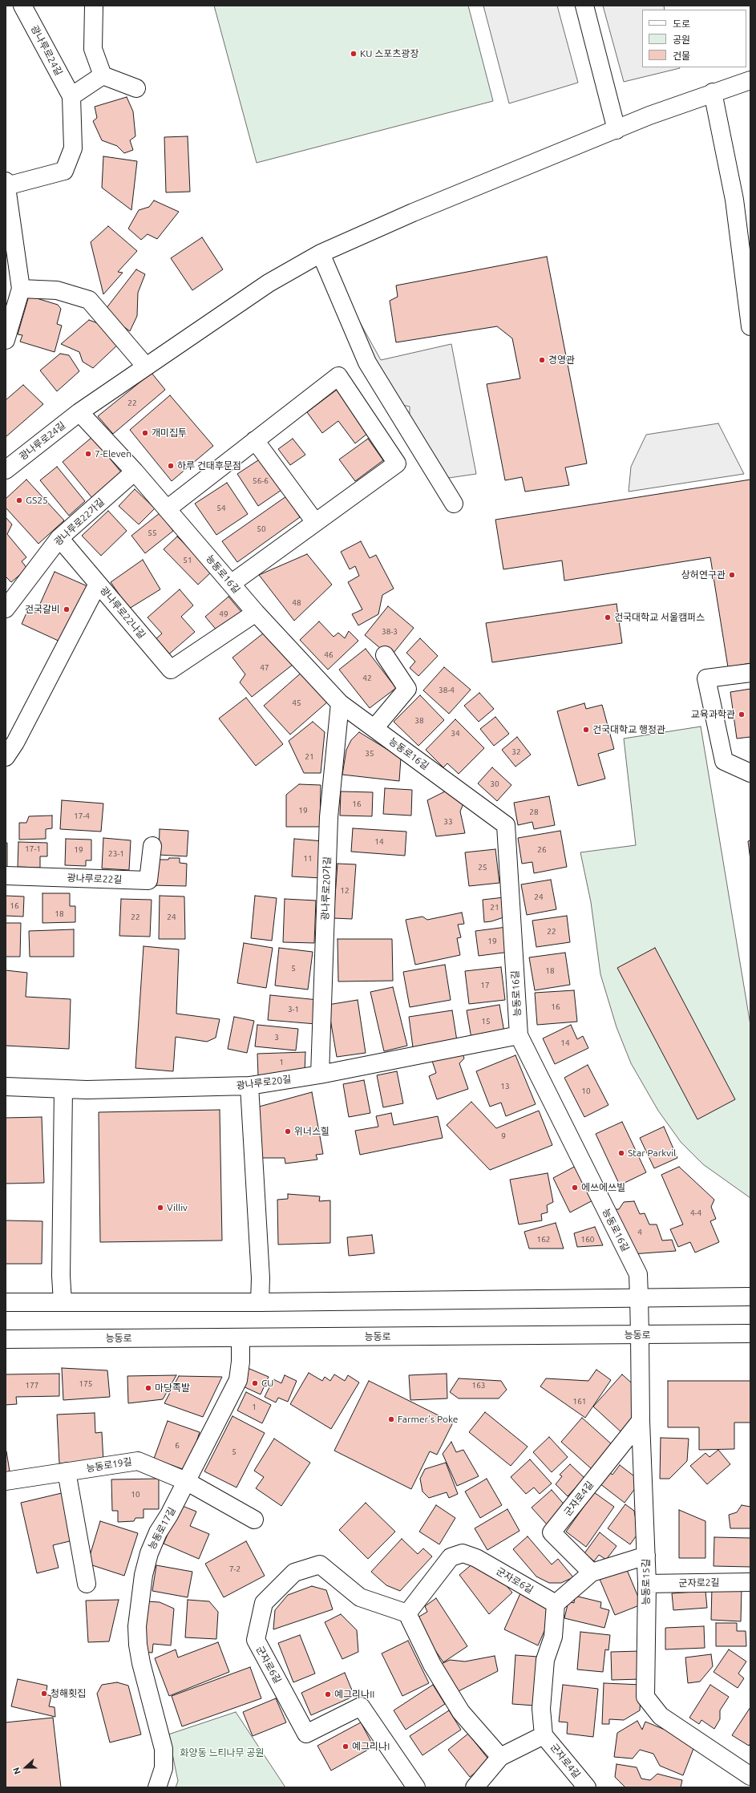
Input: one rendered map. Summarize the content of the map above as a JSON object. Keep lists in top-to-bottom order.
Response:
{
  "streets": {
    "street": [
      "광나루로24길",
      "광나루로22가길",
      "능동로16길",
      "광나루로22나길",
      "광나루로22길",
      "광나루로20가길",
      "광나루로20길",
      "능동로",
      "능동로19길",
      "군자로4길",
      "능동로17길",
      "군자로6길",
      "능동로15길",
      "군자로2길"
    ]
  },
  "crossings": [
    ["광나루로24길", "능동로16길"],
    ["광나루로22가길", "능동로16길"],
    ["능동로16길", "광나루로22나길"],
    ["능동로16길", "광나루로20가길"],
    ["능동로16길", "광나루로20길"],
    ["능동로16길", "능동로"],
    ["능동로16길", "능동로15길"],
    ["광나루로20가길", "광나루로20길"],
    ["능동로", "능동로17길"],
    ["능동로", "능동로15길"],
    ["능동로19길", "능동로17길"],
    ["군자로4길", "군자로6길"],
    ["군자로4길", "능동로15길"],
    ["능동로15길", "군자로2길"]
  ],
  "parks": ["화양동 느티나무 공원"],
  "places": [
    "KU 스포츠광장",
    "경영관",
    "개미집투",
    "7-Eleven",
    "하루 건대후문점",
    "GS25",
    "상허연구관",
    "건국갈비",
    "건국대학교 서울캠퍼스",
    "교육과학관",
    "건국대학교 행정관",
    "위너스힐",
    "Star Parkvil",
    "에쓰에쓰빌",
    "Villiv",
    "CU",
    "마당족발",
    "Farmer’s Poke",
    "청해횟집",
    "예그리나II",
    "예그리나I"
  ],
  "house_numbers": [
    "22",
    "56-6",
    "54",
    "50",
    "55",
    "51",
    "48",
    "49",
    "38-3",
    "46",
    "47",
    "42",
    "38-4",
    "45",
    "38",
    "34",
    "32",
    "35",
    "21",
    "30",
    "16",
    "19",
    "28",
    "17-4",
    "33",
    "14",
    "17-1",
    "19",
    "26",
    "23-1",
    "11",
    "25",
    "12",
    "24",
    "16",
    "21",
    "18",
    "22",
    "24",
    "22",
    "19",
    "5",
    "18",
    "17",
    "16",
    "3-1",
    "15",
    "3",
    "14",
    "1",
    "13",
    "10",
    "9",
    "4-4",
    "4",
    "162",
    "160",
    "175",
    "177",
    "163",
    "161",
    "1",
    "6",
    "5",
    "10",
    "7-2"
  ],
  "legend": ["도로", "공원", "건물"],
  "north": "left"
}
